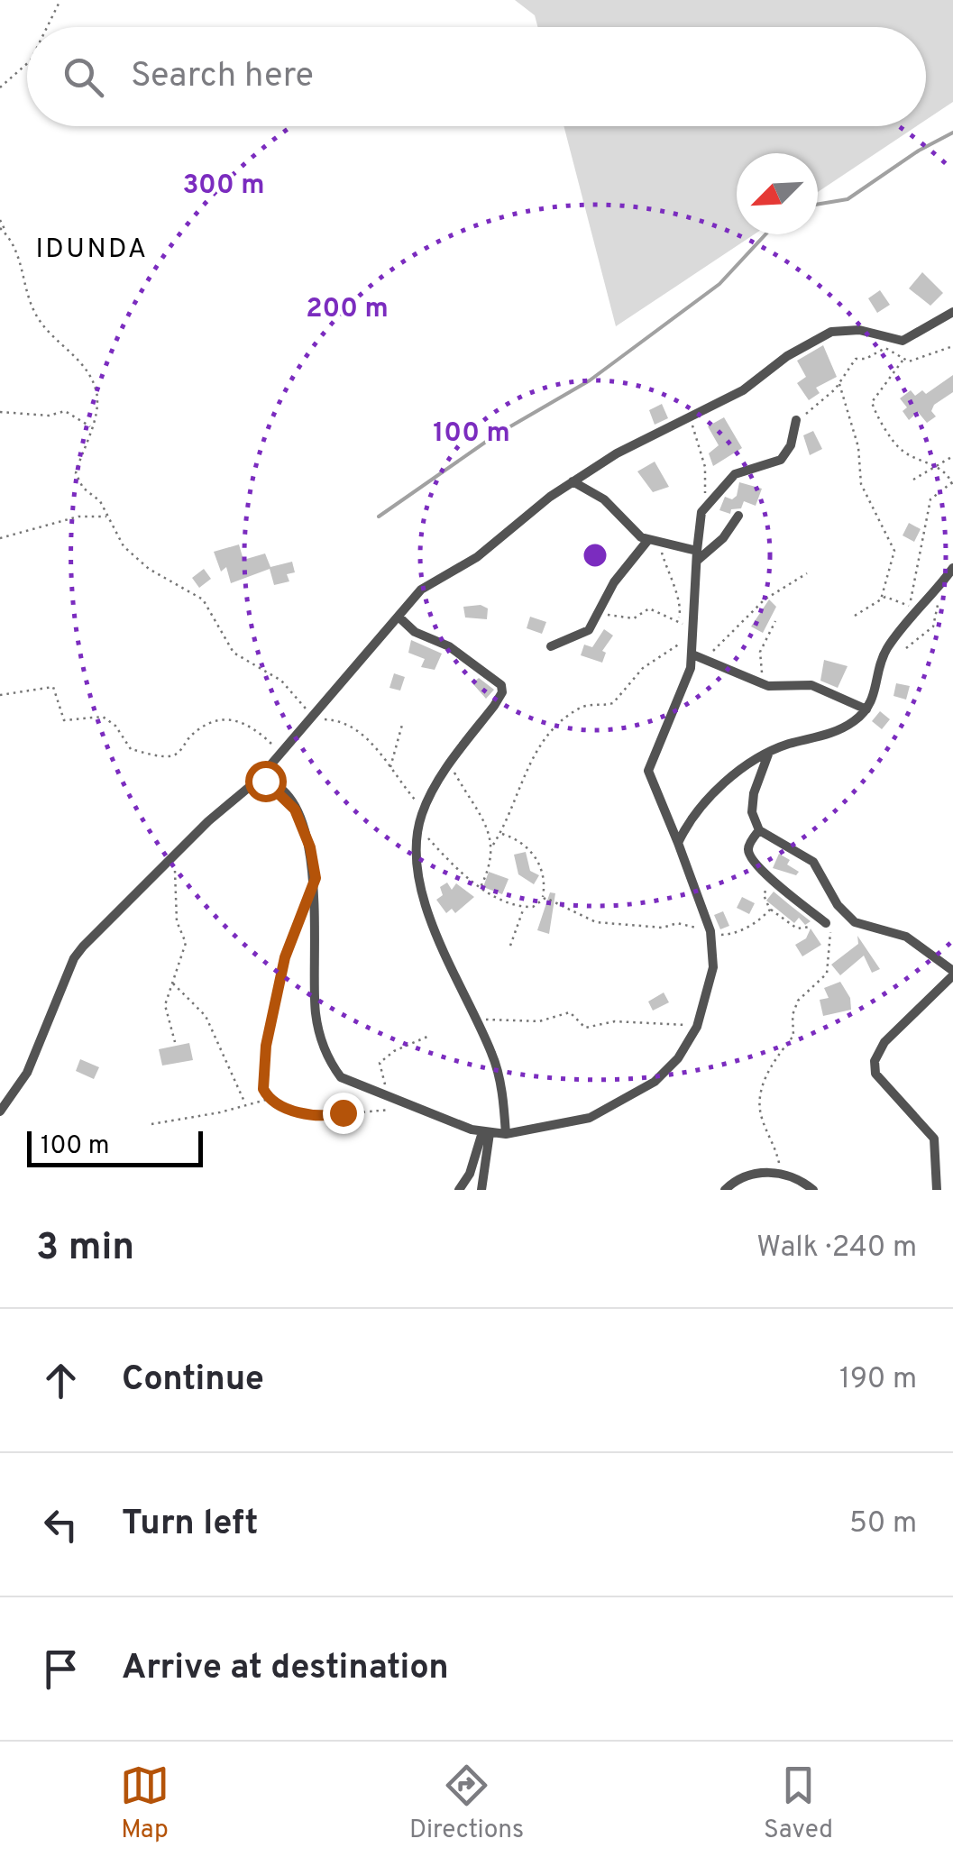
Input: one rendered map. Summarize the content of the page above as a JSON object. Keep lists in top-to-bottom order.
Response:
{
  "districts": ["IDUNDA"],
  "scale_bar": "100 m",
  "north": "bottom left",
  "page": {
    "search": "Search here",
    "scale": "100 m",
    "heading": ["3 min", "Walk · 240 m"],
    "list": [
      ["Continue", "190 m"],
      ["Turn left", "50 m"],
      "Arrive at destination"
    ],
    "nav": ["Map", "Directions", "Saved"]
  },
  "rings": ["300 m", "200 m", "100 m"]
}
